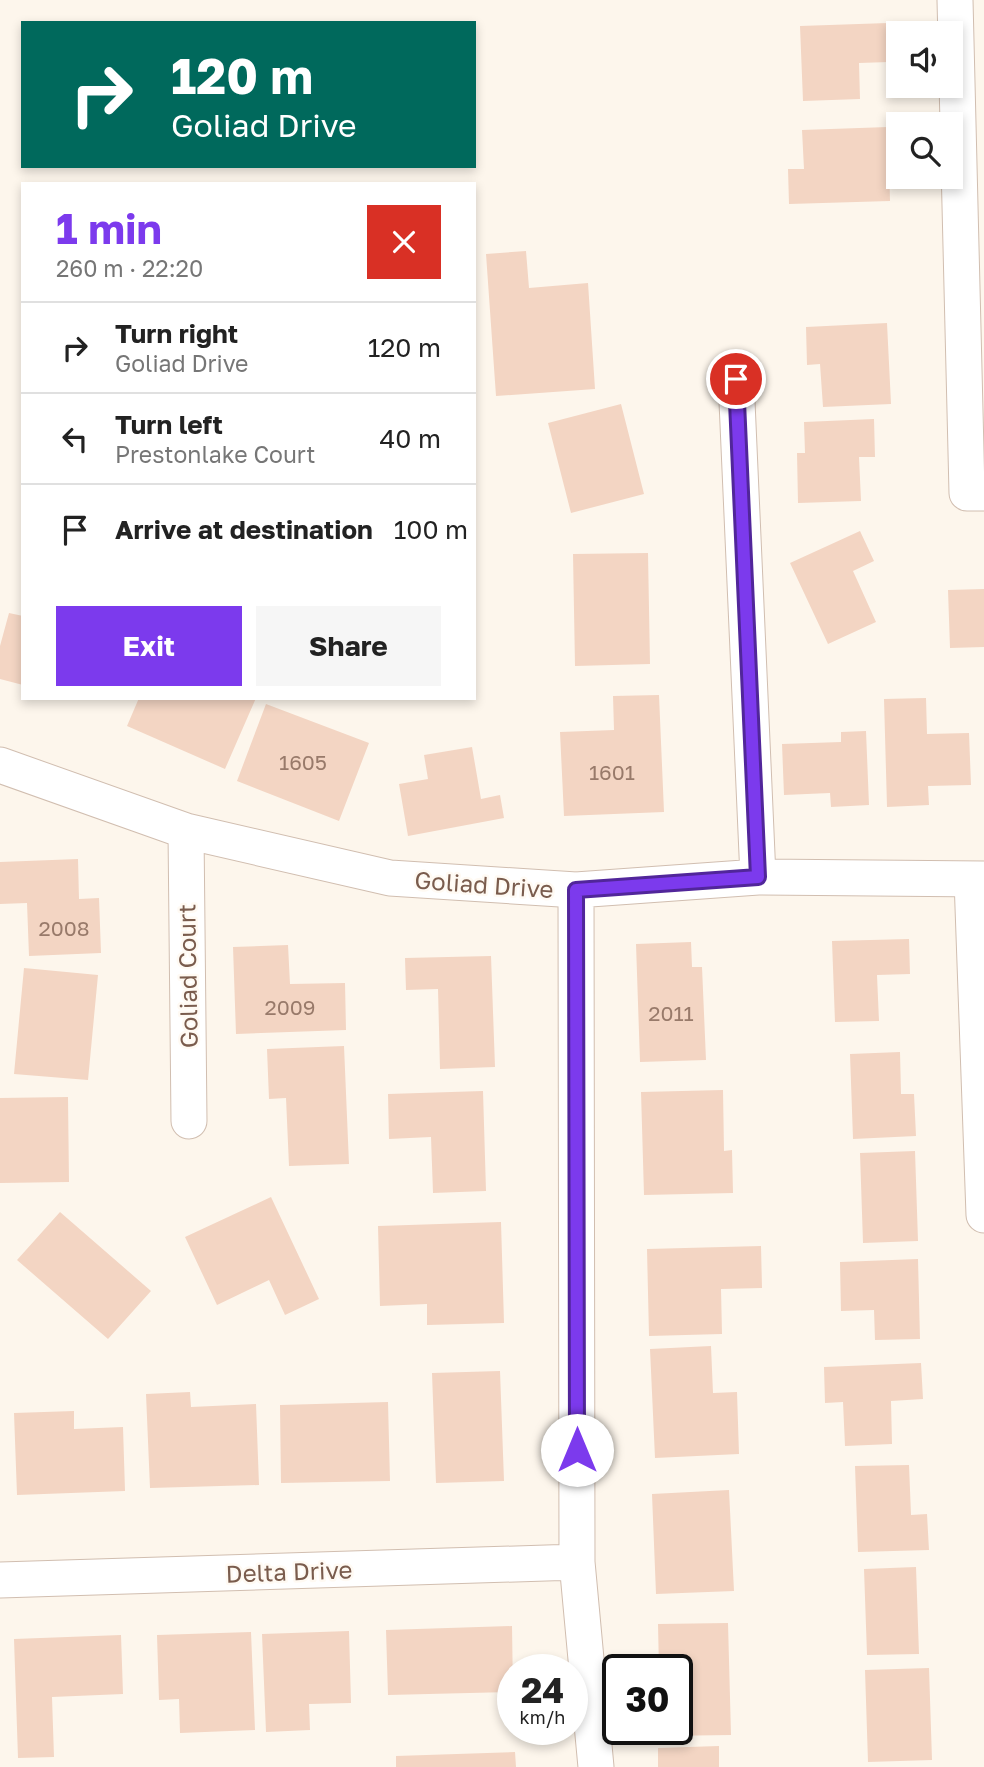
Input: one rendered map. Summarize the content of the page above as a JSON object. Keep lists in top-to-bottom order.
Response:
{
  "streets": {
    "street": ["Goliad Drive", "Goliad Court", "Delta Drive"]
  },
  "crossings": [
    ["Goliad Drive", "Goliad Court"]
  ],
  "house_numbers": [
    "1605",
    "1601",
    "2008",
    "2009",
    "2011"
  ],
  "page": {
    "turn": ["120 m", "Goliad Drive"],
    "heading": ["1 min", "260 m · 22:20"],
    "list": [
      {
        "name": "Turn right",
        "note": "Goliad Drive",
        "value": "120 m"
      },
      {
        "name": "Turn left",
        "note": "Prestonlake Court",
        "value": "40 m"
      },
      {
        "name": "Arrive at destination",
        "value": "100 m"
      }
    ],
    "buttons": ["Exit", "Share"],
    "speed": "24 km/h",
    "limit": "30"
  }
}
